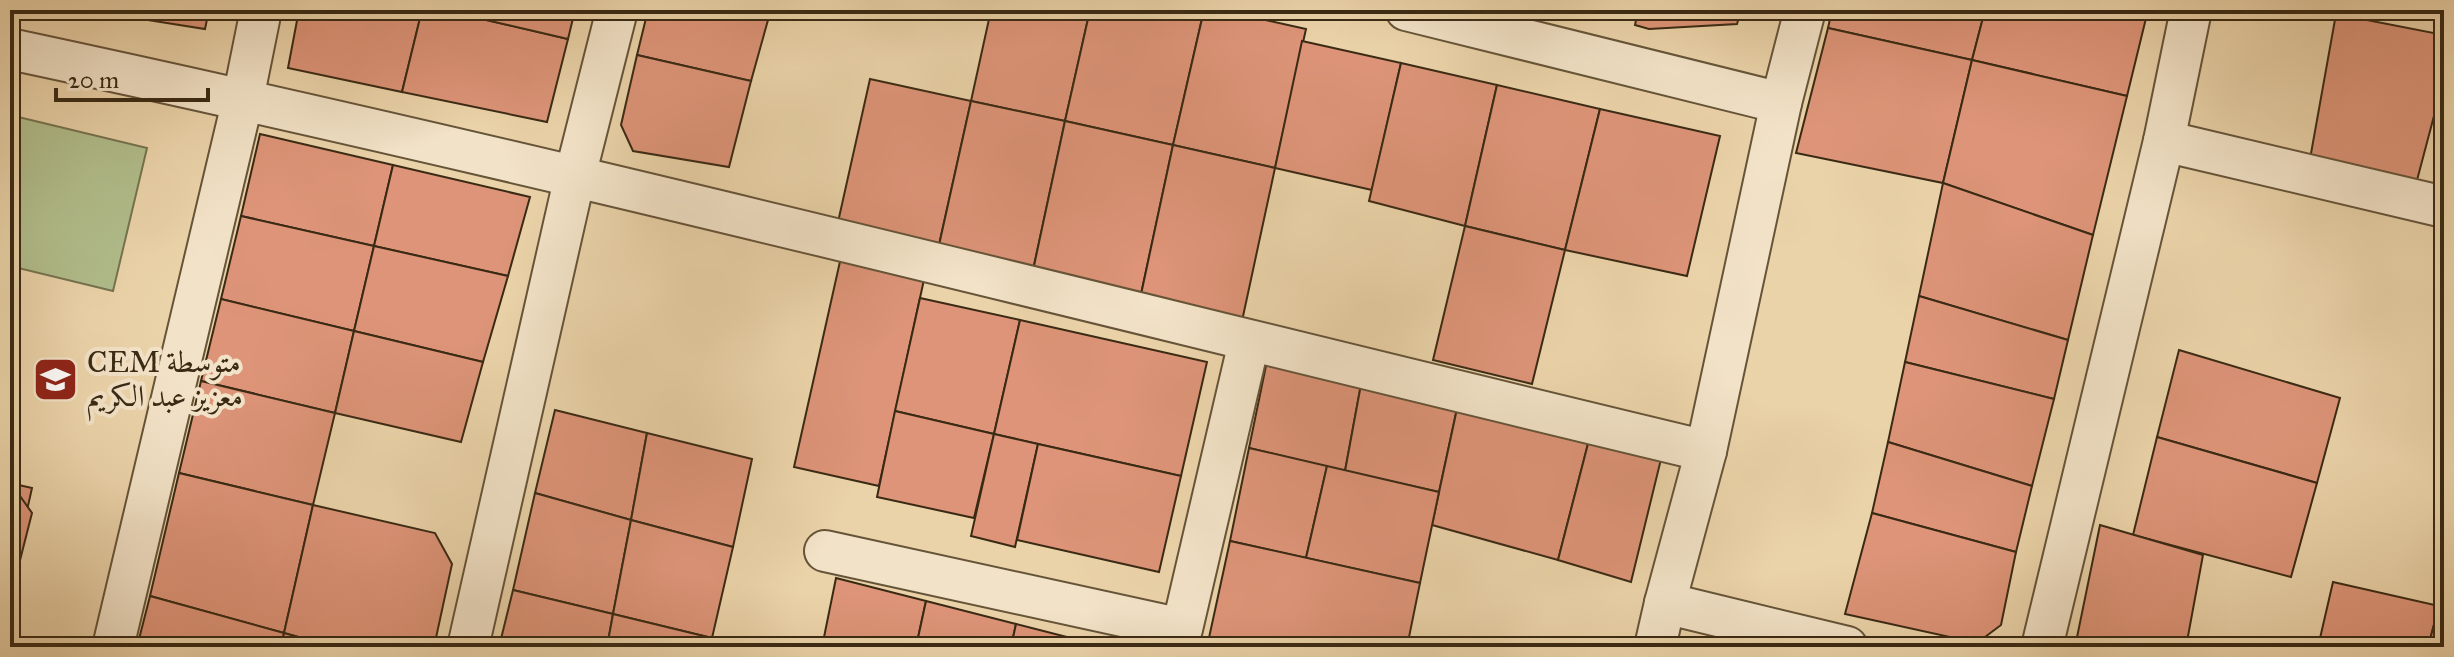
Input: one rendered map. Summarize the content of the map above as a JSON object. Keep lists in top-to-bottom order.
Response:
{
  "places": {
    "school or university": ["CEM متوسطة معزيز عبد الكريم"]
  },
  "scale_bar": "20 m"
}
